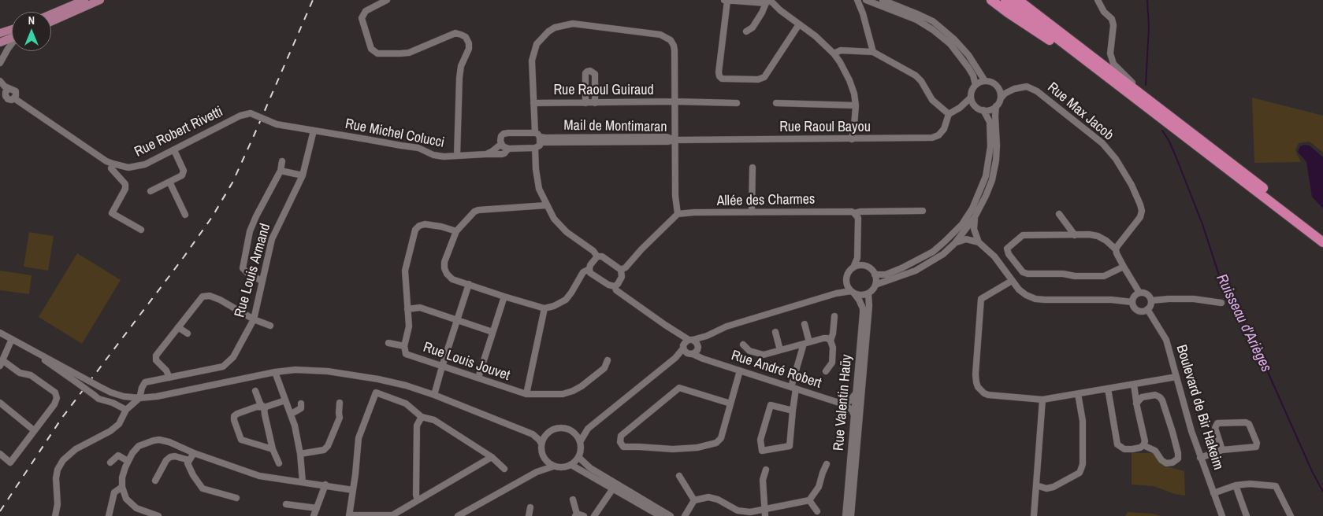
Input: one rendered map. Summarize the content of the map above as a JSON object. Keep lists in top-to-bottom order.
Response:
{
  "streets": {
    "street": [
      "Rue Raoul Guiraud",
      "Rue Max Jacob",
      "Mail de Montimaran",
      "Rue Raoul Bayou",
      "Rue Robert Rivetti",
      "Rue Michel Colucci",
      "Allée des Charmes",
      "Rue Louis Armand",
      "Rue Louis Jouvet",
      "Rue André Robert",
      "Rue Valentin Haüy",
      "Boulevard de Bir Hakeim"
    ]
  },
  "crossings": [
    ["Mail de Montimaran", "Rue Raoul Bayou"],
    ["Rue Robert Rivetti", "Rue Michel Colucci"],
    ["Rue Michel Colucci", "Rue Louis Armand"],
    ["Rue André Robert", "Rue Valentin Haüy"]
  ],
  "water": ["Ruisseau d'Arièges"],
  "north": "top"
}
